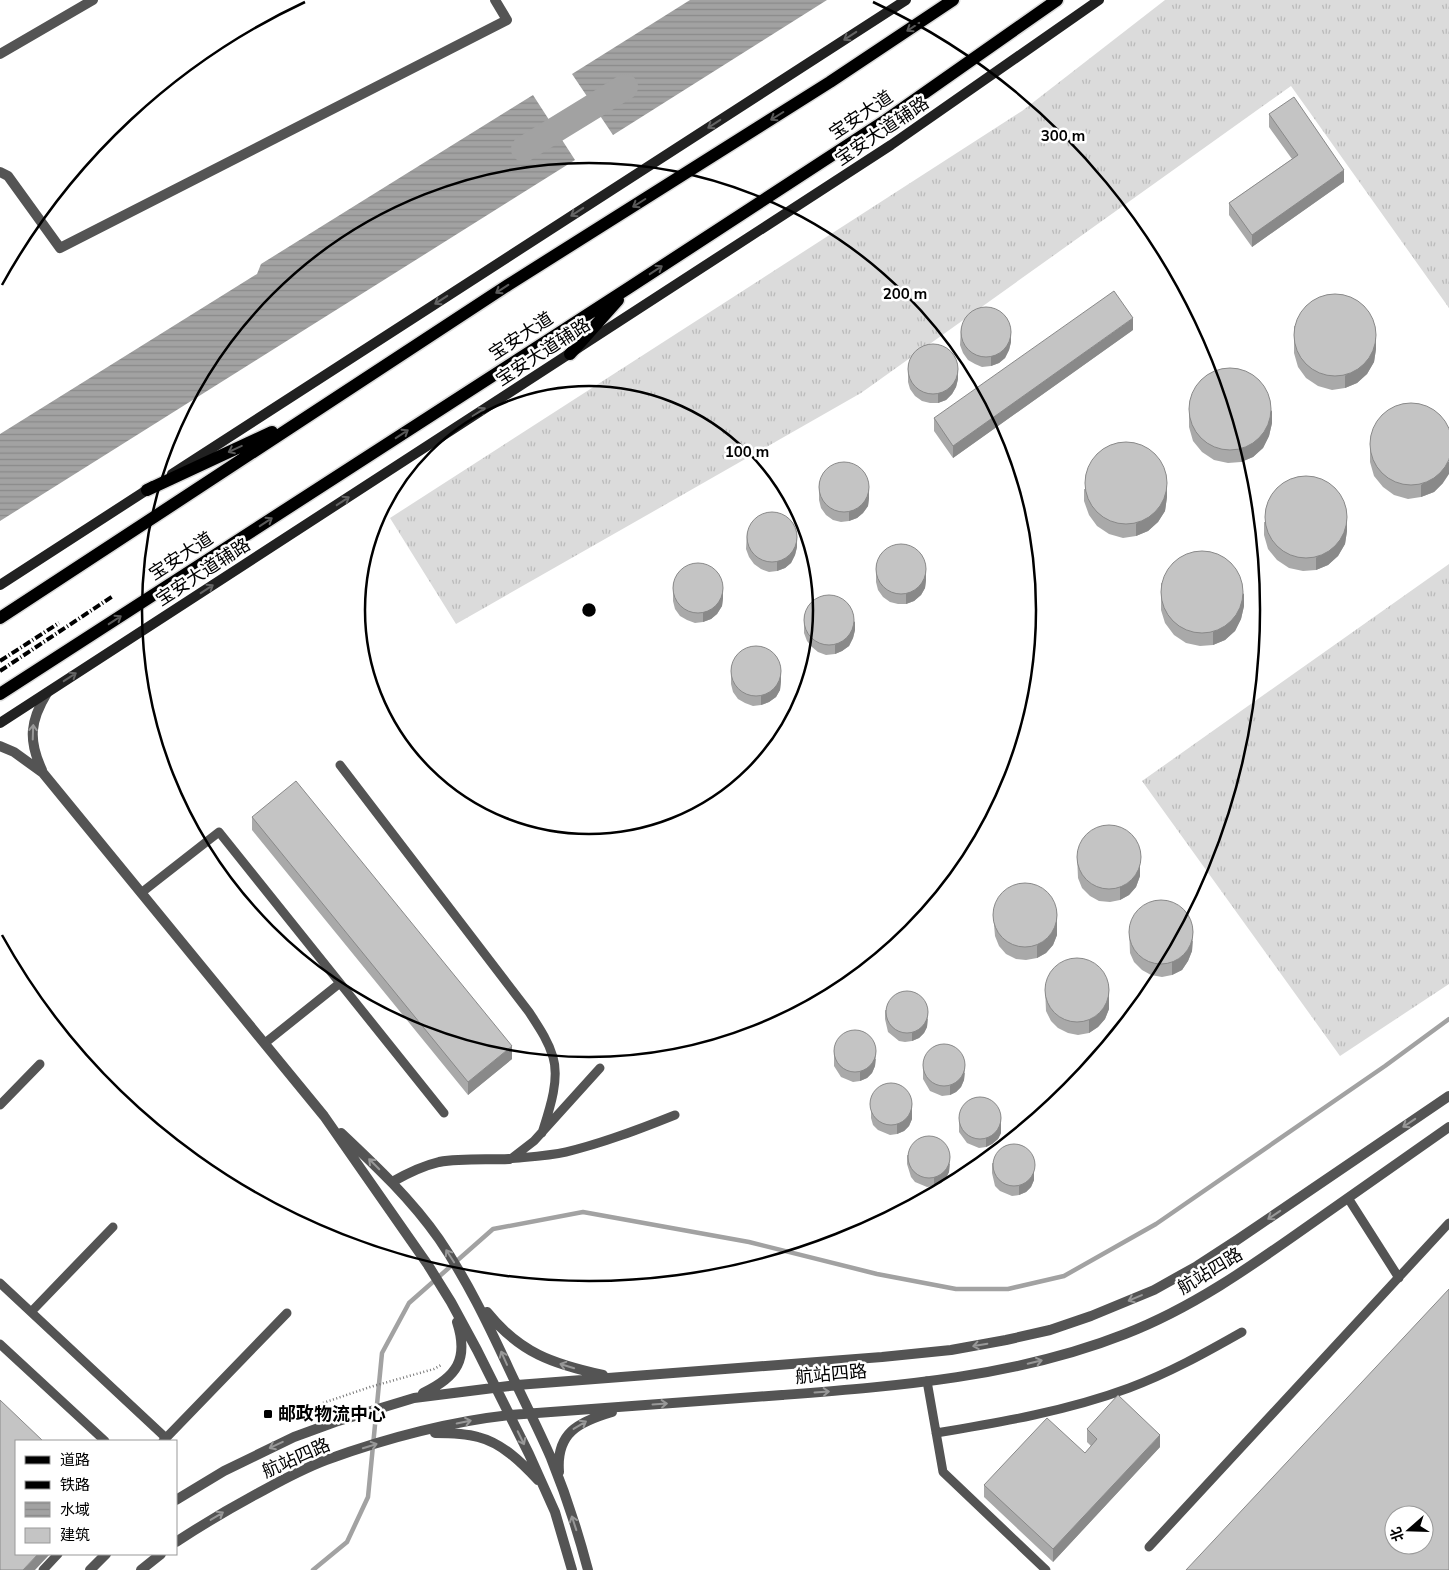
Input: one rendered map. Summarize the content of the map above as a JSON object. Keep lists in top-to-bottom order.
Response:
{
  "streets": {
    "main road": ["宝安大道", "宝安大道辅路"],
    "street": ["航站四路"]
  },
  "places": {
    "transit": ["邮政物流中心"]
  },
  "legend": [
    "道路",
    "铁路",
    "水域",
    "建筑"
  ],
  "north": "left",
  "rings": ["300 m", "200 m", "100 m"]
}
